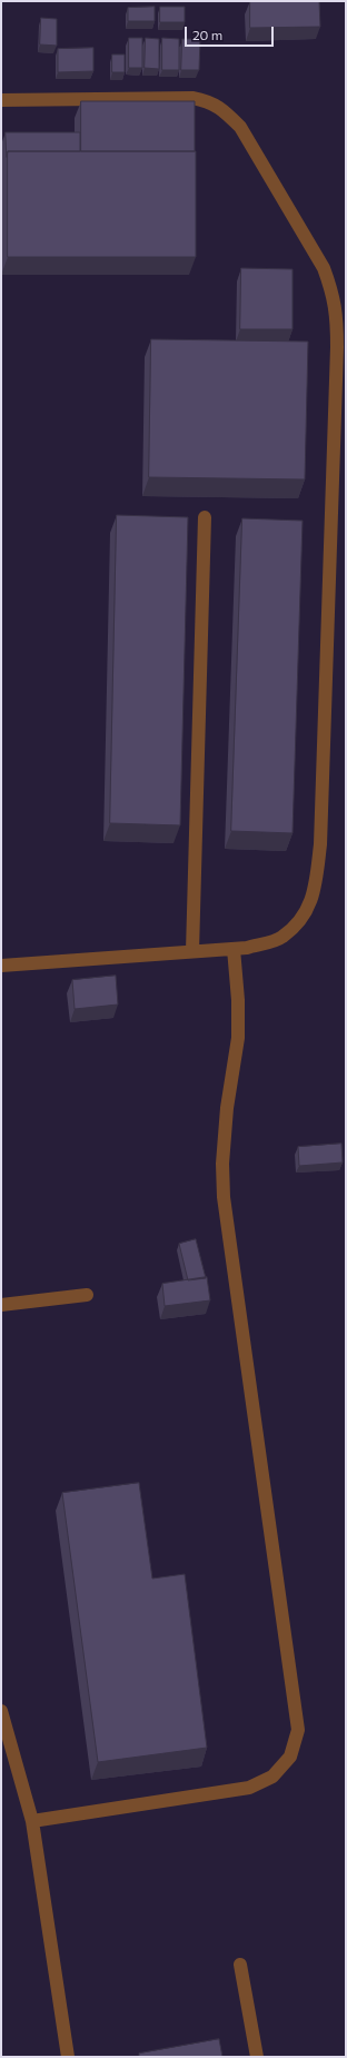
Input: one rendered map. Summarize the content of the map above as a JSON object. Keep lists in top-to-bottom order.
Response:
{
  "scale_bar": "20 m"
}
